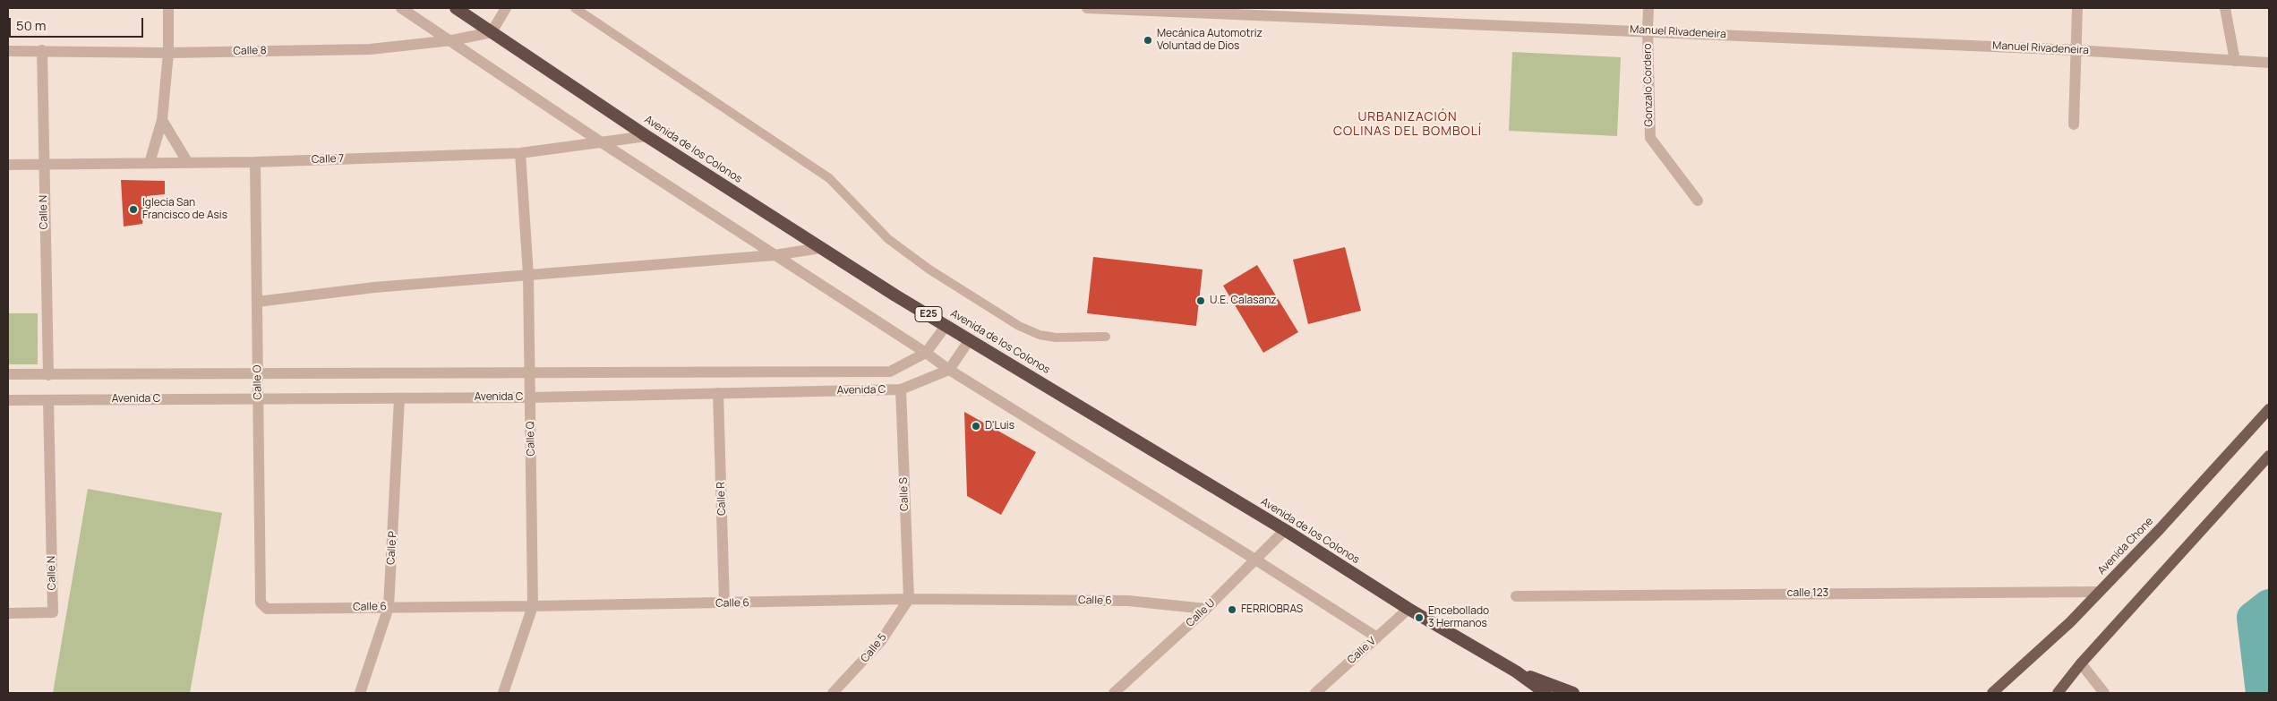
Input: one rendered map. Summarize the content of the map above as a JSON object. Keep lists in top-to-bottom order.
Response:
{
  "streets": {
    "highway": ["Avenida de los Colonos", "E25"],
    "main road": ["Avenida Chone"],
    "street": [
      "Manuel Rivadeneira",
      "Calle 8",
      "Gonzalo Cordero",
      "Calle 7",
      "Calle N",
      "Calle O",
      "Avenida C",
      "Calle Q",
      "Calle S",
      "Calle R",
      "Calle P",
      "calle 123",
      "Calle 6",
      "Calle U",
      "Calle 5",
      "Calle V"
    ]
  },
  "crossings": [
    ["Manuel Rivadeneira", "Gonzalo Cordero"],
    ["Calle 8", "Avenida de los Colonos"],
    ["Calle 8", "Calle N"],
    ["Avenida de los Colonos", "Calle 7"],
    ["Avenida de los Colonos", "Avenida C"],
    ["Avenida de los Colonos", "Calle U"],
    ["Avenida de los Colonos", "Calle V"],
    ["Calle 7", "Calle N"],
    ["Calle 7", "Calle O"],
    ["Calle 7", "Calle Q"],
    ["Calle N", "Avenida C"],
    ["Calle O", "Avenida C"],
    ["Calle O", "Calle 6"],
    ["Avenida C", "Calle Q"],
    ["Avenida C", "Calle S"],
    ["Avenida C", "Calle R"],
    ["Avenida C", "Calle P"],
    ["Calle Q", "Calle 6"],
    ["Calle S", "Calle 6"],
    ["Calle S", "Calle 5"],
    ["Calle R", "Calle 6"],
    ["Avenida Chone", "calle 123"],
    ["Calle P", "Calle 6"],
    ["Calle 6", "Calle U"],
    ["Calle 6", "Calle 5"]
  ],
  "districts": ["URBANIZACIÓN COLINAS DEL BOMBOLÍ"],
  "places": [
    "Mecánica Automotriz Voluntad de Dios",
    "Iglecia San Francisco de Asis",
    "U.E. Calasanz",
    "D'Luis",
    "FERRIOBRAS",
    "Encebollado 3 Hermanos"
  ],
  "scale_bar": "50 m"
}
